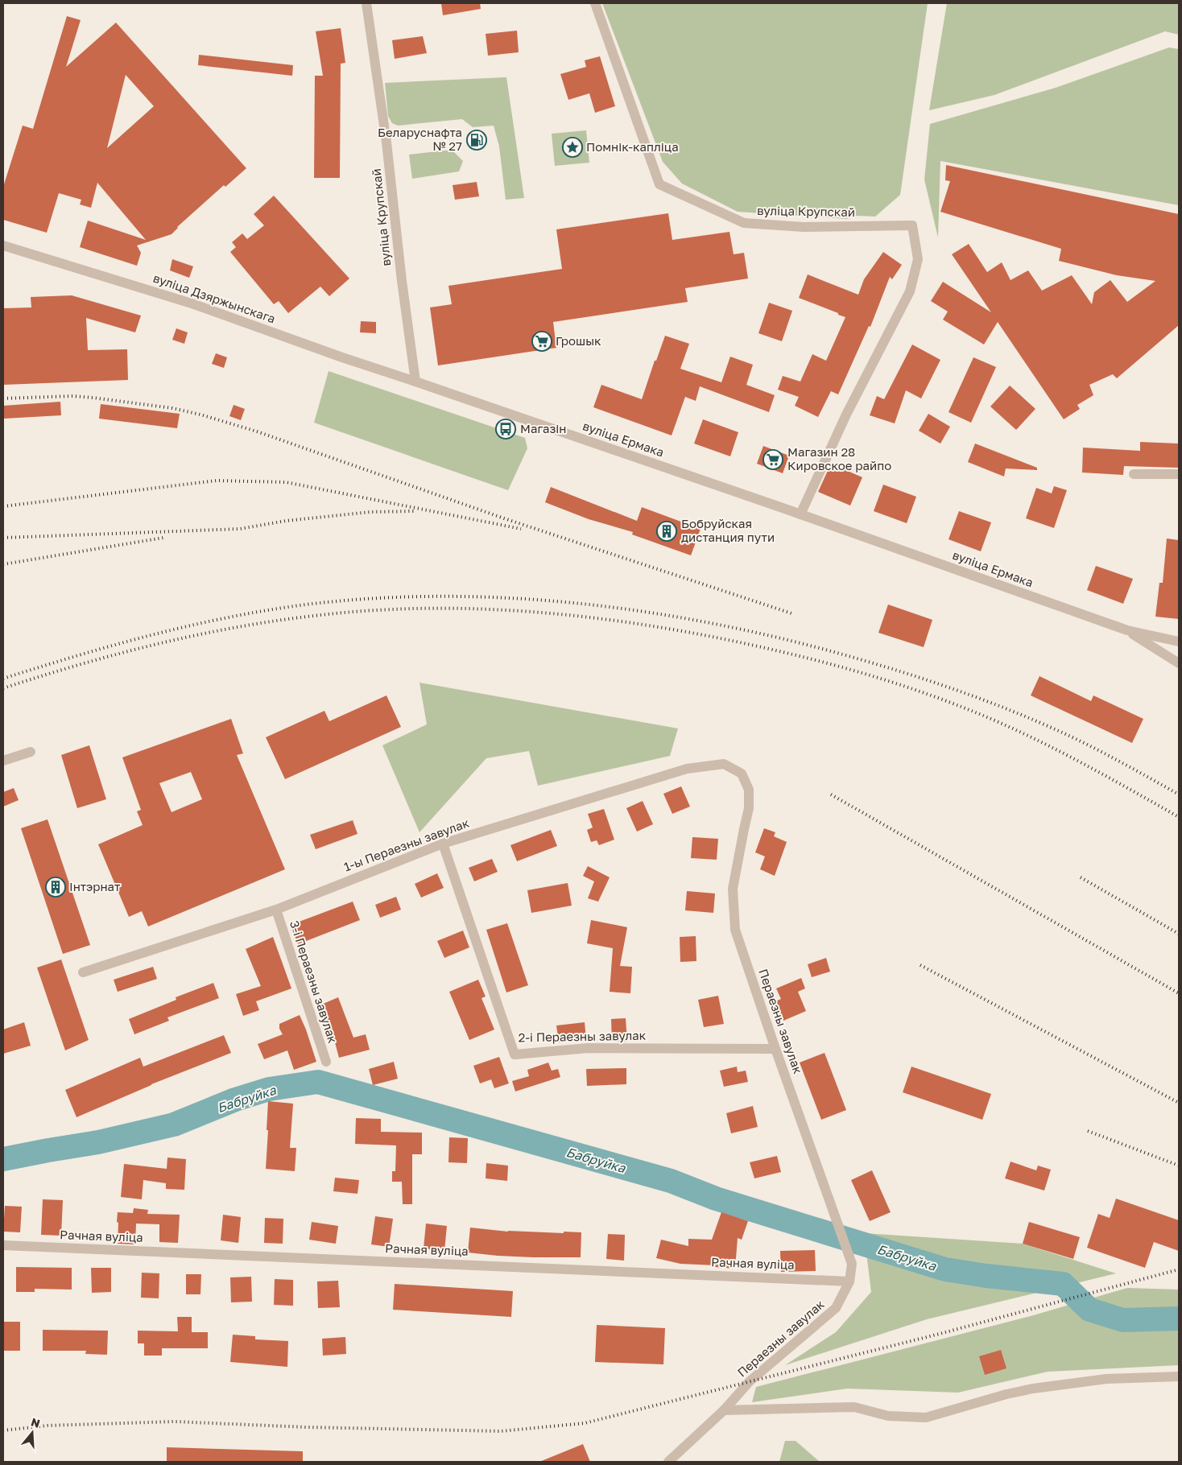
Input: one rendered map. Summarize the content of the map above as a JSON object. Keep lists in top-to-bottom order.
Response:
{
  "streets": {
    "street": [
      "вуліца Крупскай",
      "вуліца Дзяржынскага",
      "вуліца Ермака",
      "1-ы Пераезны завулак",
      "3-і Пераезны завулак",
      "Пераезны завулак",
      "2-і Пераезны завулак",
      "Рачная вуліца"
    ]
  },
  "crossings": [
    ["вуліца Крупскай", "вуліца Дзяржынскага"],
    ["вуліца Крупскай", "вуліца Ермака"],
    ["вуліца Дзяржынскага", "вуліца Ермака"],
    ["1-ы Пераезны завулак", "3-і Пераезны завулак"],
    ["1-ы Пераезны завулак", "Пераезны завулак"],
    ["1-ы Пераезны завулак", "2-і Пераезны завулак"],
    ["Пераезны завулак", "2-і Пераезны завулак"],
    ["Пераезны завулак", "Рачная вуліца"]
  ],
  "water": ["Бабруйка"],
  "places": {
    "fuel station": ["Беларуснафта № 27"],
    "place": ["Помнік-капліца"],
    "supermarket": ["Грошык", "Магазин 28 Кировское райпо"],
    "bus stop": ["Магазін"],
    "building": ["Бобруйская дистанция пути", "Інтэрнат"]
  },
  "north": "top"
}
